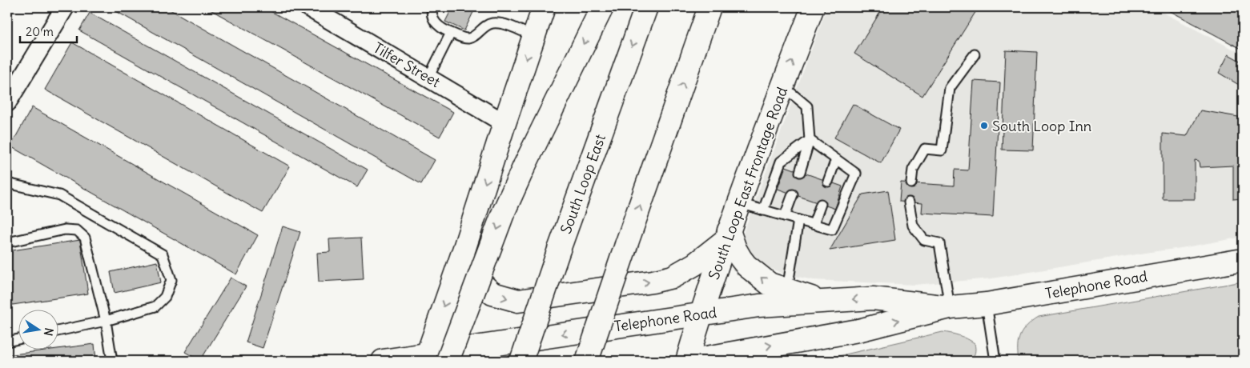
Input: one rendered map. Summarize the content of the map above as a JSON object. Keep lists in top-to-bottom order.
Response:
{
  "streets": {
    "main road": ["South Loop East Frontage Road", "South Loop East", "Telephone Road"],
    "street": ["Tilfer Street"]
  },
  "crossings": [
    ["South Loop East Frontage Road", "Telephone Road"]
  ],
  "places": ["South Loop Inn"],
  "scale_bar": "20 m",
  "north": "right"
}
